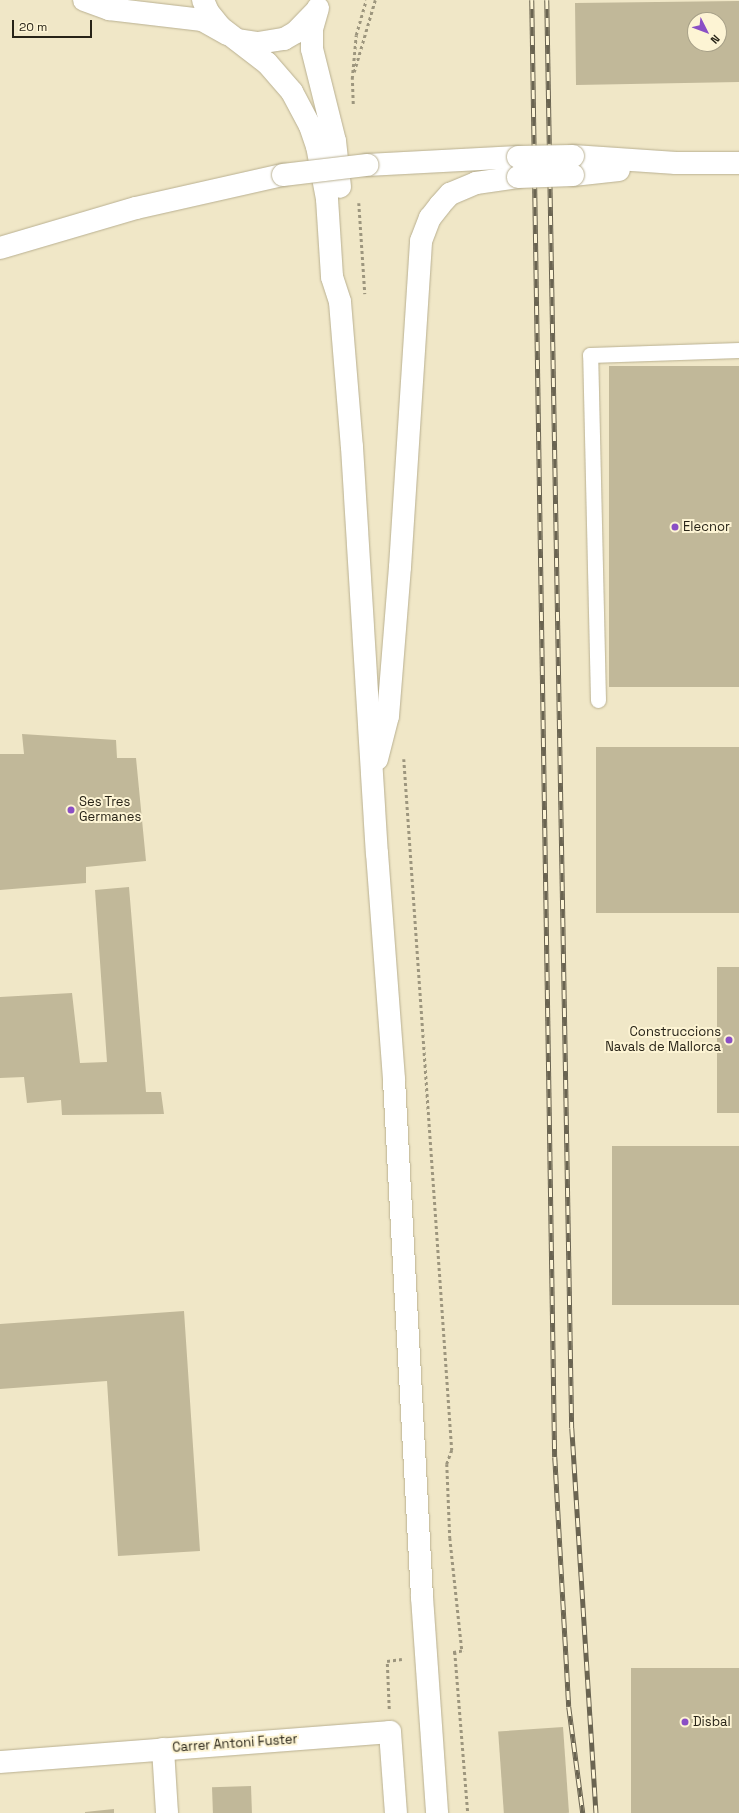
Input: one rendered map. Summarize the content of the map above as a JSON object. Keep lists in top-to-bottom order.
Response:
{
  "streets": {
    "main road": ["Carrer Antoni Fuster"]
  },
  "places": [
    "Elecnor",
    "Ses Tres Germanes",
    "Construccions Navals de Mallorca",
    "Disbal"
  ],
  "scale_bar": "20 m",
  "north": "bottom right"
}
